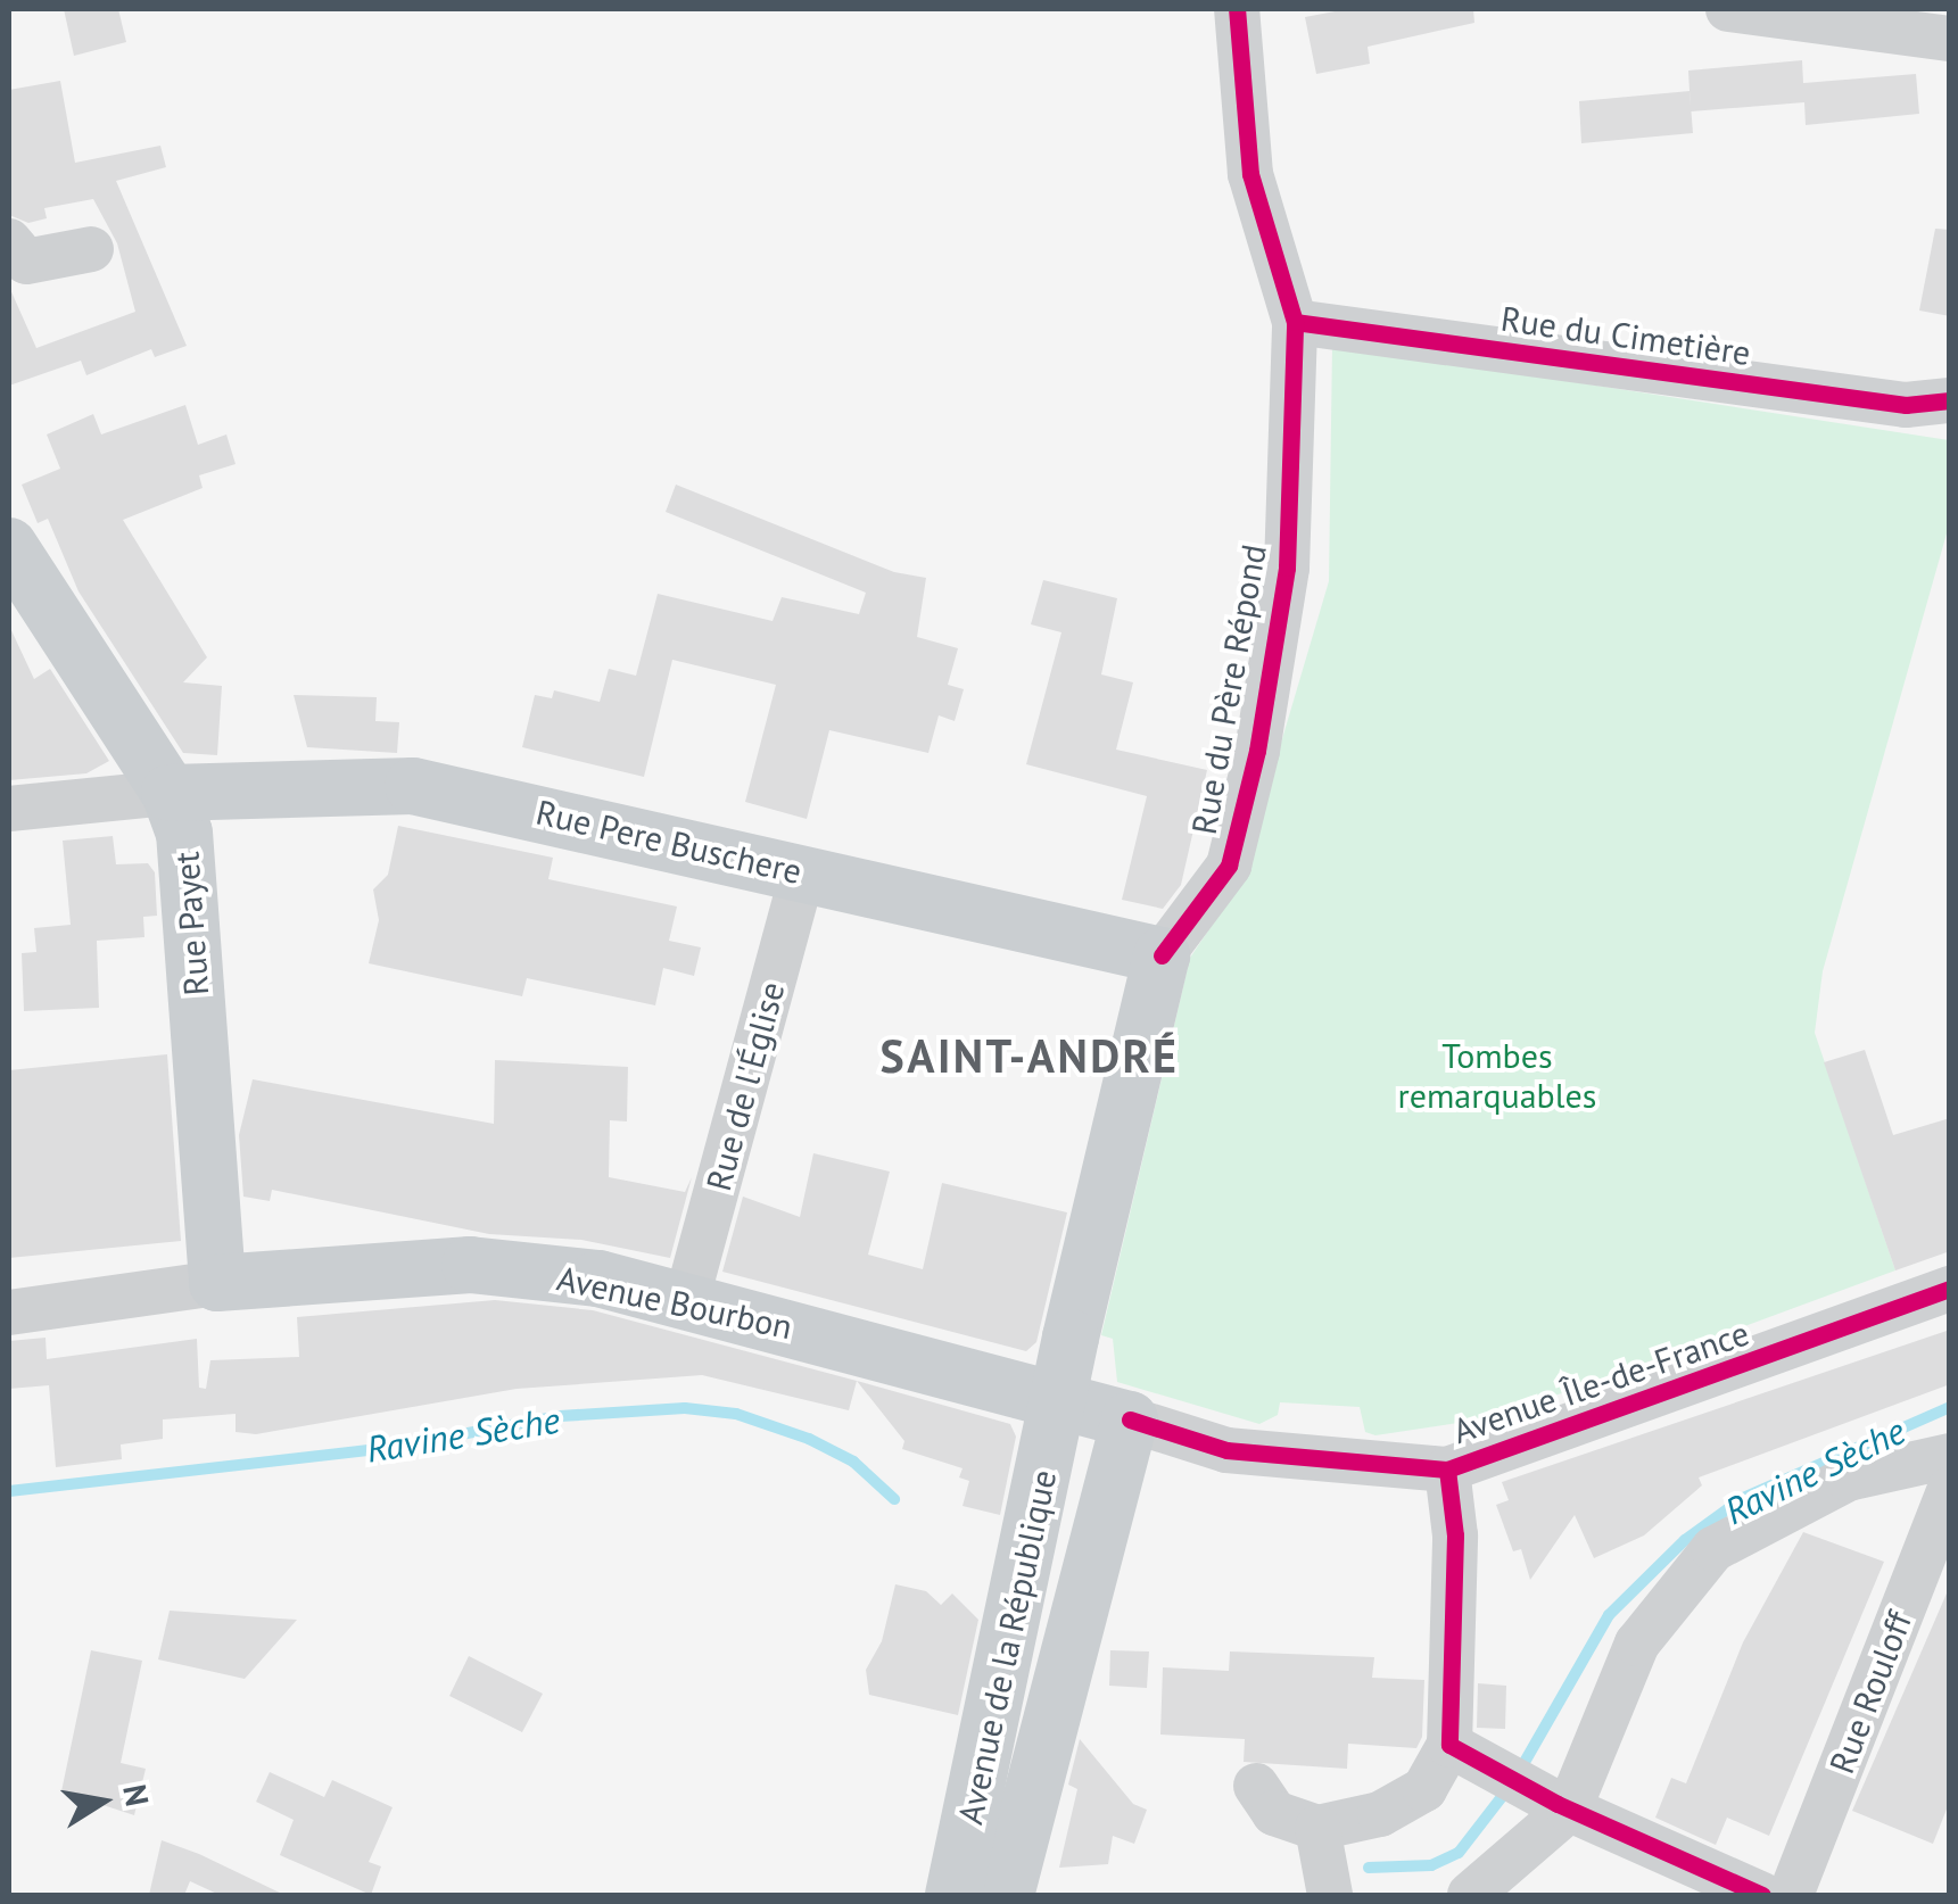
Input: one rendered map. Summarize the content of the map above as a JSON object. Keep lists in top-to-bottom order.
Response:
{
  "streets": {
    "main road": [
      "Rue du Père Répond",
      "Rue Pere Buschere",
      "Rue Payet",
      "Avenue Bourbon",
      "Avenue Île-de-France",
      "Avenue de la République"
    ],
    "street": ["Rue du Cimetière", "Rue de l'Église", "Rue Rouloff"]
  },
  "crossings": [
    ["Rue du Cimetière", "Rue du Père Répond"],
    ["Rue du Père Répond", "Rue Pere Buschere"],
    ["Rue du Père Répond", "Avenue Bourbon"],
    ["Rue du Père Répond", "Avenue Île-de-France"],
    ["Rue du Père Répond", "Avenue de la République"],
    ["Rue Pere Buschere", "Rue Payet"],
    ["Rue Pere Buschere", "Rue de l'Église"],
    ["Rue Payet", "Avenue Bourbon"],
    ["Rue de l'Église", "Avenue Bourbon"],
    ["Avenue Bourbon", "Avenue Île-de-France"],
    ["Avenue Bourbon", "Avenue de la République"],
    ["Avenue Île-de-France", "Avenue de la République"]
  ],
  "districts": ["SAINT-ANDRÉ"],
  "water": ["Ravine Sèche"],
  "parks": ["Tombes remarquables"],
  "north": "right"
}
